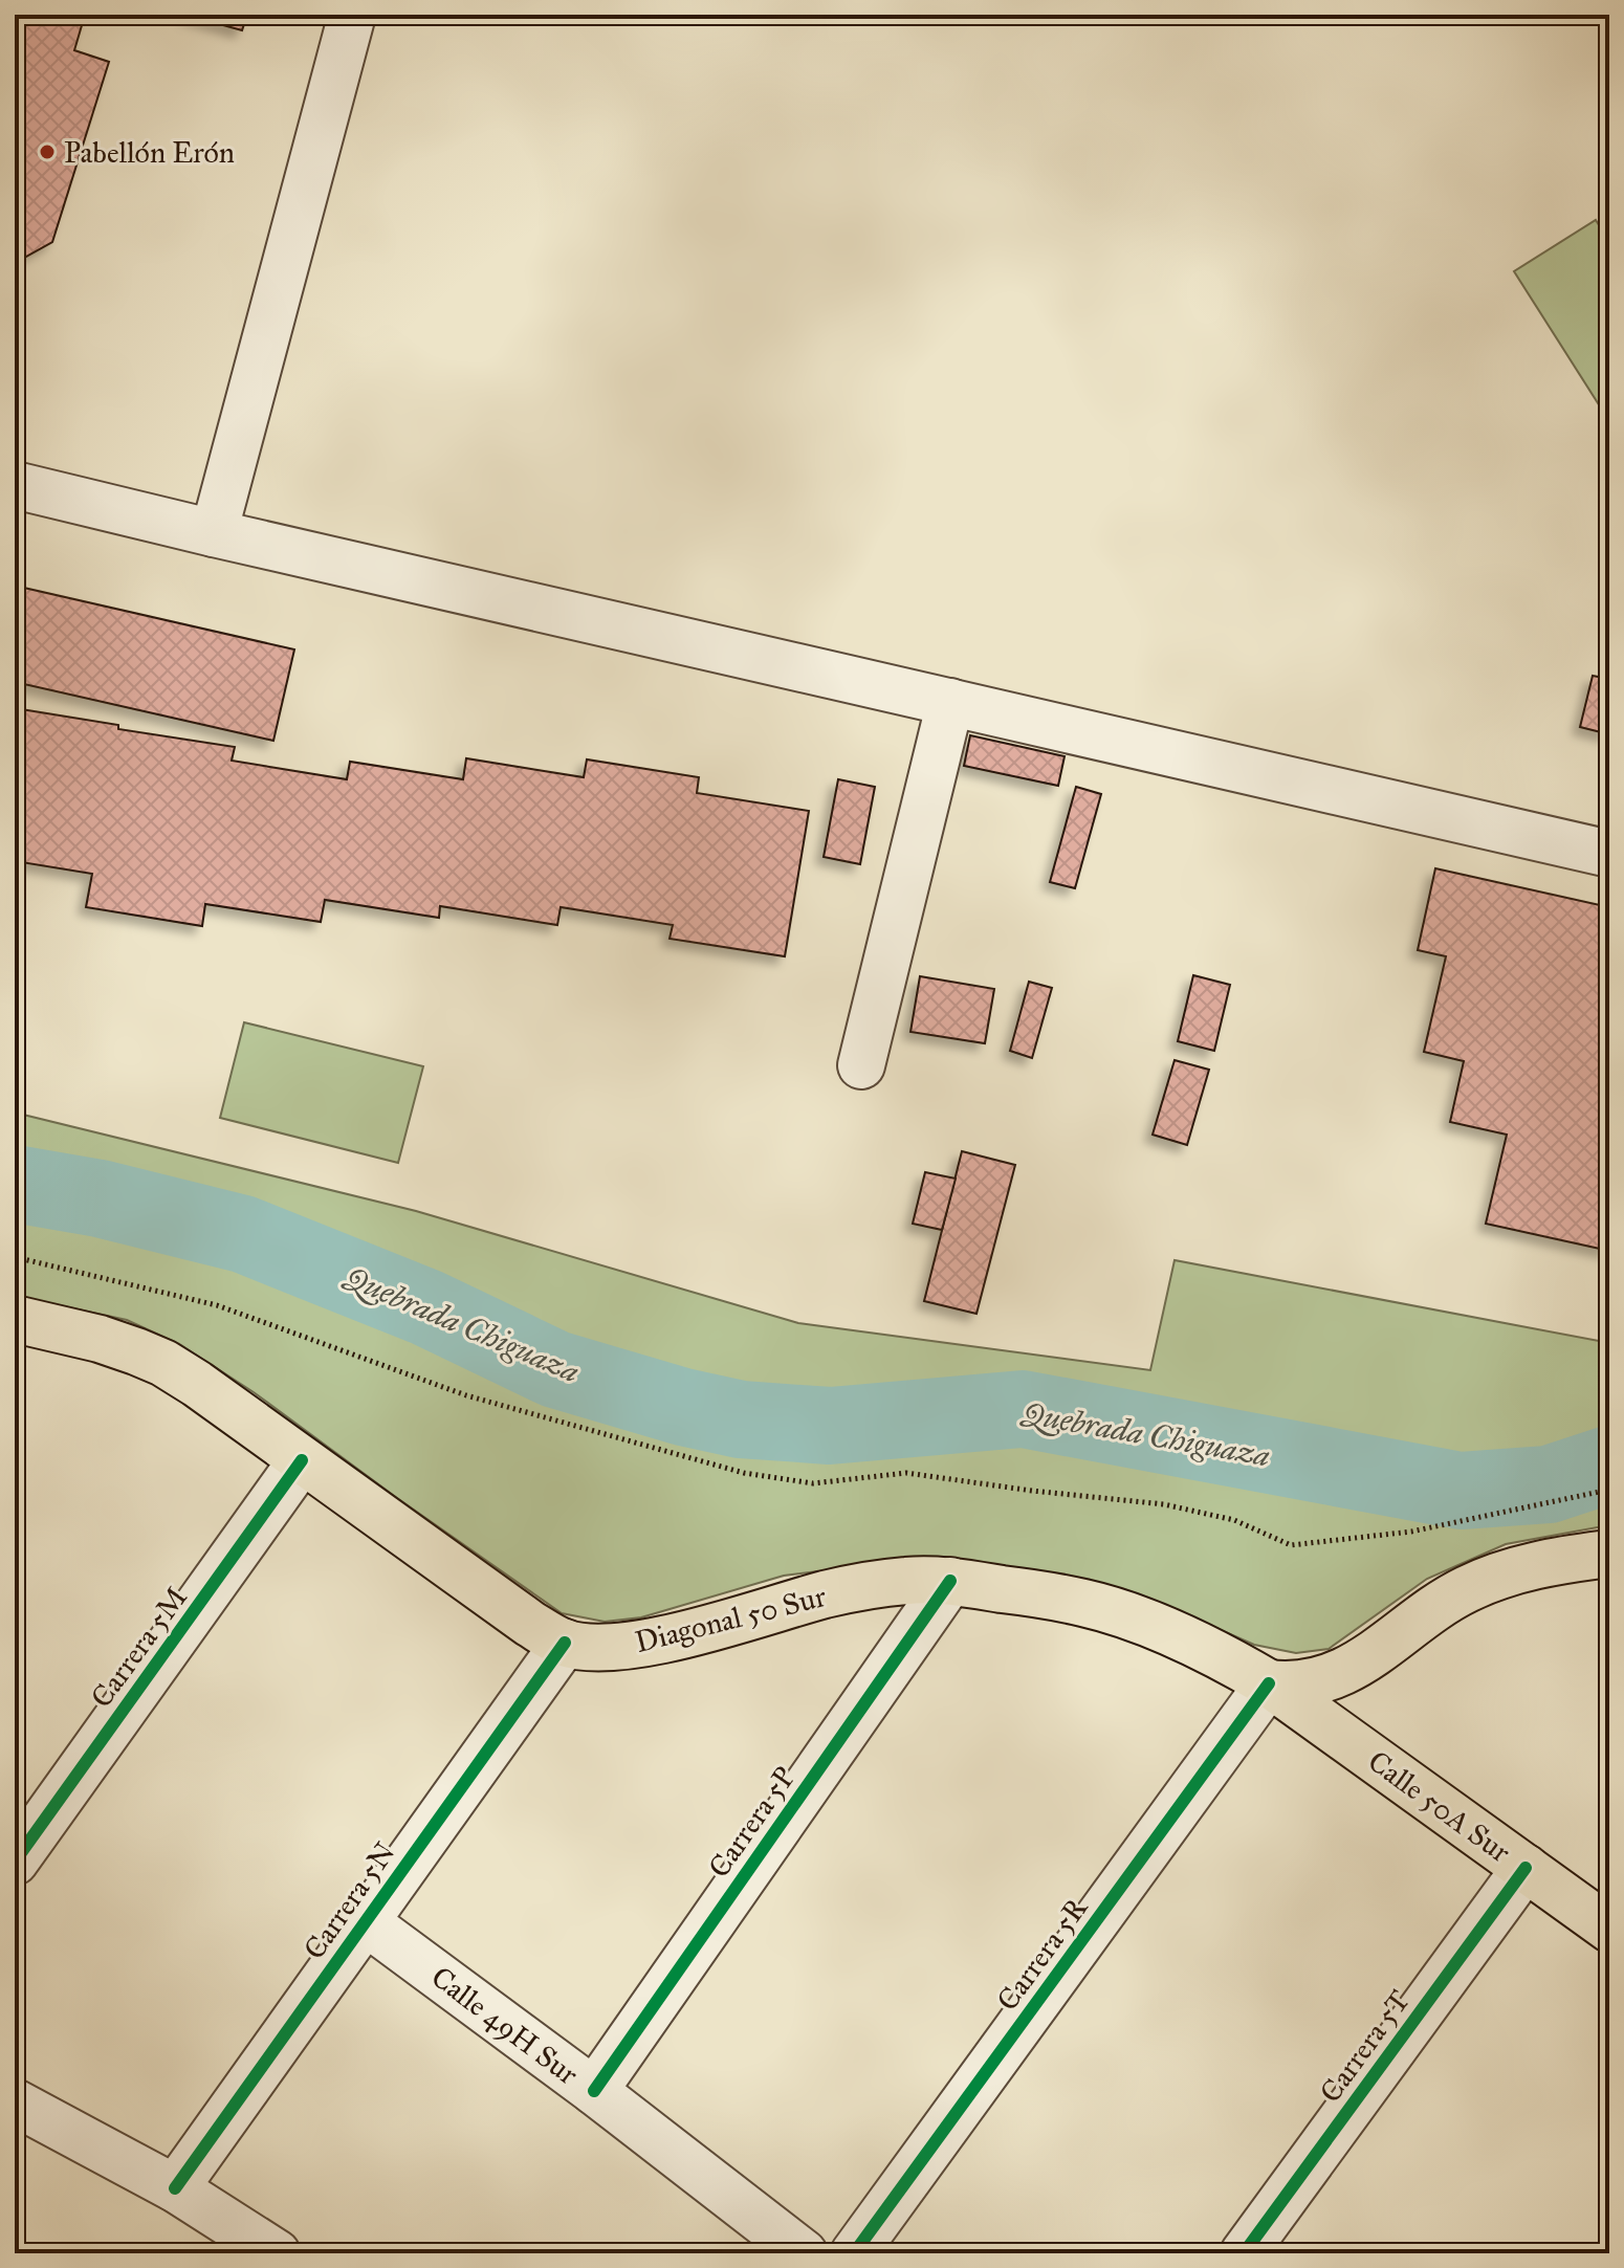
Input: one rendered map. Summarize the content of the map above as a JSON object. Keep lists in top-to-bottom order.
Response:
{
  "streets": {
    "main road": ["Diagonal 50 Sur", "Calle 50A Sur"],
    "street": [
      "Carrera 5M",
      "Carrera 5P",
      "Carrera 5N",
      "Carrera 5R",
      "Calle 49H Sur",
      "Carrera 5T"
    ]
  },
  "crossings": [
    ["Diagonal 50 Sur", "Carrera 5M"],
    ["Diagonal 50 Sur", "Calle 50A Sur"],
    ["Diagonal 50 Sur", "Carrera 5P"],
    ["Diagonal 50 Sur", "Carrera 5N"],
    ["Diagonal 50 Sur", "Carrera 5R"],
    ["Calle 50A Sur", "Carrera 5R"],
    ["Calle 50A Sur", "Carrera 5T"],
    ["Carrera 5P", "Calle 49H Sur"],
    ["Carrera 5N", "Calle 49H Sur"]
  ],
  "water": ["Quebrada Chiguaza"],
  "places": ["Pabellón Erón"]
}
